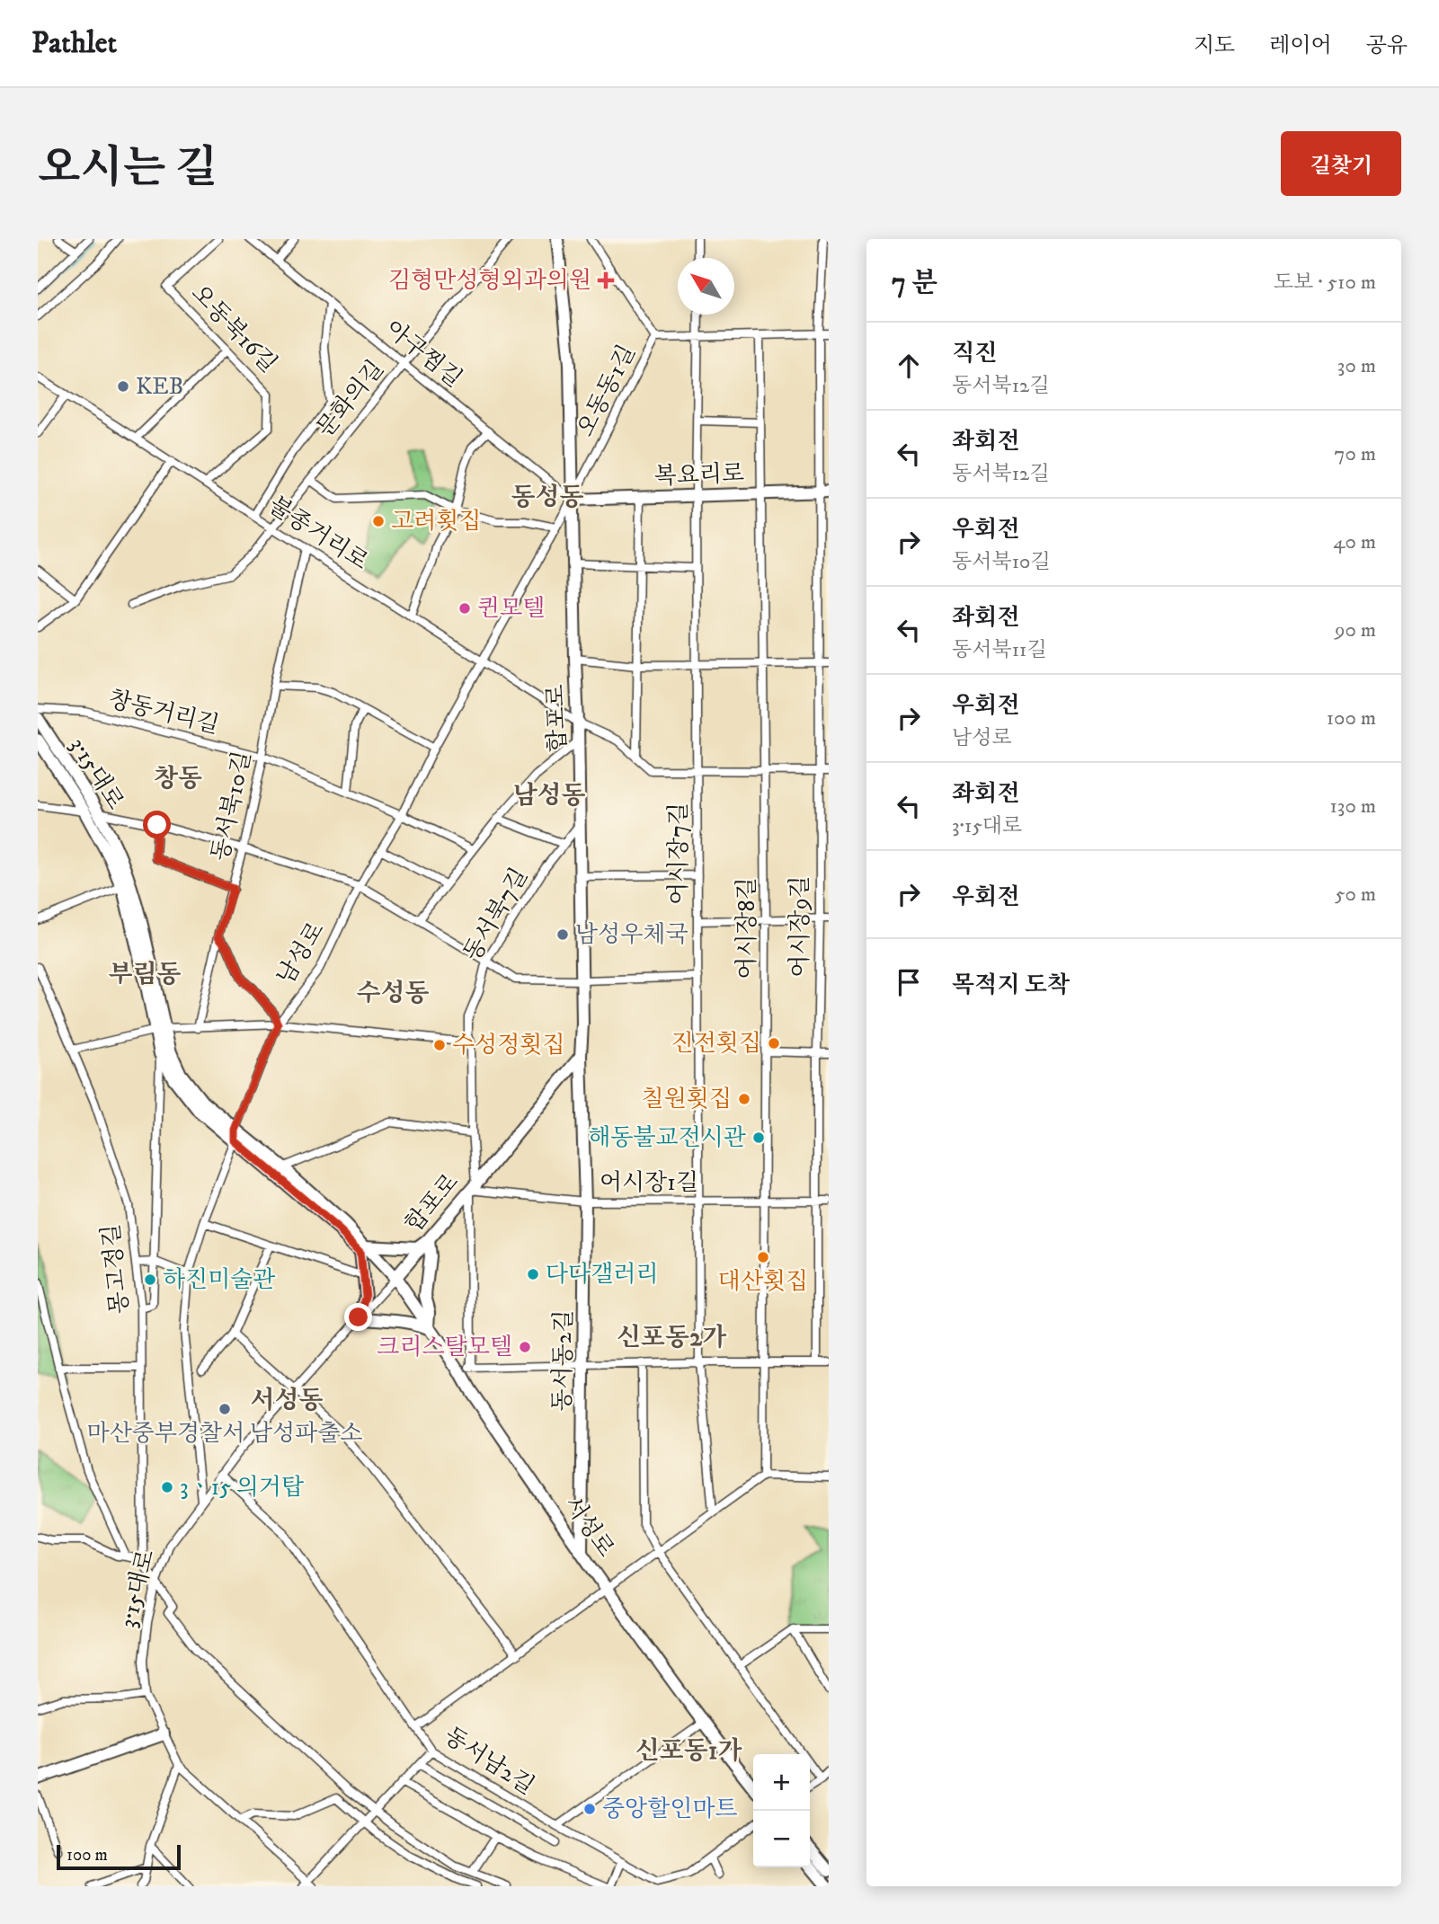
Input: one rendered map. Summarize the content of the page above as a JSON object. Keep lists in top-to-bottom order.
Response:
{
  "streets": {
    "main road": [
      "복요리로",
      "합포로",
      "3·15대로",
      "동서동2길",
      "서성로"
    ],
    "street": [
      "오동북16길",
      "아구찜길",
      "오동동1길",
      "문화의길",
      "불종거리로",
      "창동거리길",
      "동서북10길",
      "어시장7길",
      "동서북7길",
      "어시장9길",
      "어시장8길",
      "남성로",
      "어시장1길",
      "몽고정길",
      "동서남2길"
    ]
  },
  "crossings": [
    ["오동북16길", "불종거리로"],
    ["아구찜길", "오동동1길"],
    ["아구찜길", "문화의길"],
    ["아구찜길", "복요리로"],
    ["아구찜길", "합포로"],
    ["아구찜길", "남성로"],
    ["오동동1길", "복요리로"],
    ["오동동1길", "합포로"],
    ["오동동1길", "남성로"],
    ["문화의길", "불종거리로"],
    ["복요리로", "합포로"],
    ["복요리로", "어시장7길"],
    ["복요리로", "어시장9길"],
    ["복요리로", "어시장8길"],
    ["복요리로", "남성로"],
    ["불종거리로", "합포로"],
    ["불종거리로", "동서북10길"],
    ["불종거리로", "어시장7길"],
    ["불종거리로", "어시장9길"],
    ["불종거리로", "어시장8길"],
    ["불종거리로", "남성로"],
    ["창동거리길", "동서북10길"],
    ["창동거리길", "남성로"],
    ["합포로", "3·15대로"],
    ["합포로", "동서북7길"],
    ["합포로", "남성로"],
    ["합포로", "어시장1길"],
    ["합포로", "동서동2길"],
    ["합포로", "서성로"],
    ["3·15대로", "남성로"],
    ["3·15대로", "몽고정길"],
    ["3·15대로", "서성로"],
    ["3·15대로", "동서남2길"],
    ["어시장7길", "어시장1길"],
    ["동서북7길", "어시장1길"],
    ["어시장9길", "어시장1길"],
    ["어시장8길", "어시장1길"],
    ["어시장1길", "동서동2길"],
    ["동서동2길", "서성로"]
  ],
  "districts": [
    "동성동",
    "창동",
    "남성동",
    "부림동",
    "수성동",
    "신포동2가",
    "서성동",
    "신포동1가"
  ],
  "places": {
    "health": ["김형만성형외과의원"],
    "other": [
      "KEB",
      "고려횟집",
      "퀸모텔",
      "남성우체국",
      "진전횟집",
      "수성정횟집",
      "칠원횟집",
      "해동불교전시관",
      "대산횟집",
      "다다갤러리",
      "하진미술관",
      "크리스탈모텔",
      "마산중부경찰서 남성파출소",
      "3ㆍ15 의거탑",
      "중앙할인마트"
    ]
  },
  "scale_bar": "100 m",
  "north": "top left",
  "page": {
    "header": "Pathlet",
    "nav": ["지도", "레이어", "공유"],
    "title": "오시는 길",
    "buttons": "길찾기",
    "heading": ["7 분", "도보 · 510 m"],
    "list": [
      ["직진", "동서북12길", "30 m"],
      ["좌회전", "동서북12길", "70 m"],
      ["우회전", "동서북10길", "40 m"],
      ["좌회전", "동서북11길", "90 m"],
      ["우회전", "남성로", "100 m"],
      ["좌회전", "3·15대로", "130 m"],
      ["우회전", "50 m"],
      "목적지 도착"
    ],
    "map_buttons": ["+", "−"],
    "scale": "100 m"
  }
}
